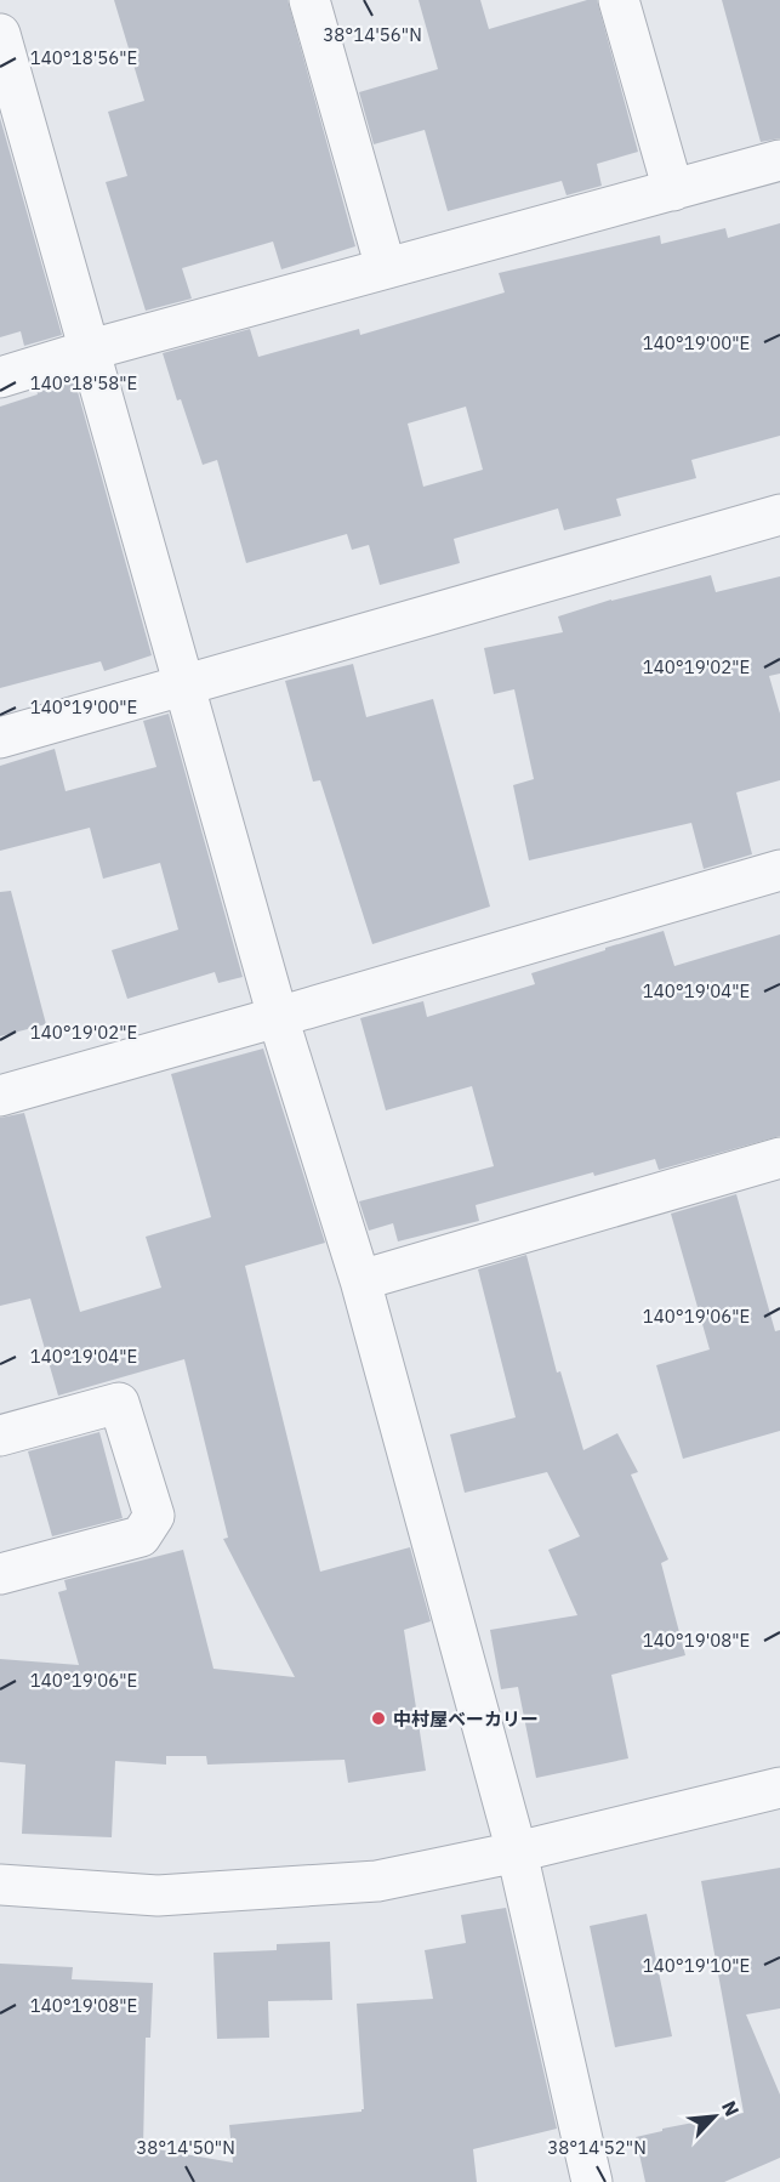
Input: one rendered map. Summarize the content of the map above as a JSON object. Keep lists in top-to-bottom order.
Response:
{
  "places": ["中村屋ベーカリー"],
  "north": "top right",
  "coordinates": [
    "38°14'56\"N",
    "140°18'56\"E",
    "140°19'00\"E",
    "140°18'58\"E",
    "140°19'02\"E",
    "140°19'04\"E",
    "140°19'06\"E",
    "140°19'08\"E",
    "140°19'10\"E",
    "38°14'50\"N",
    "38°14'52\"N"
  ]
}
